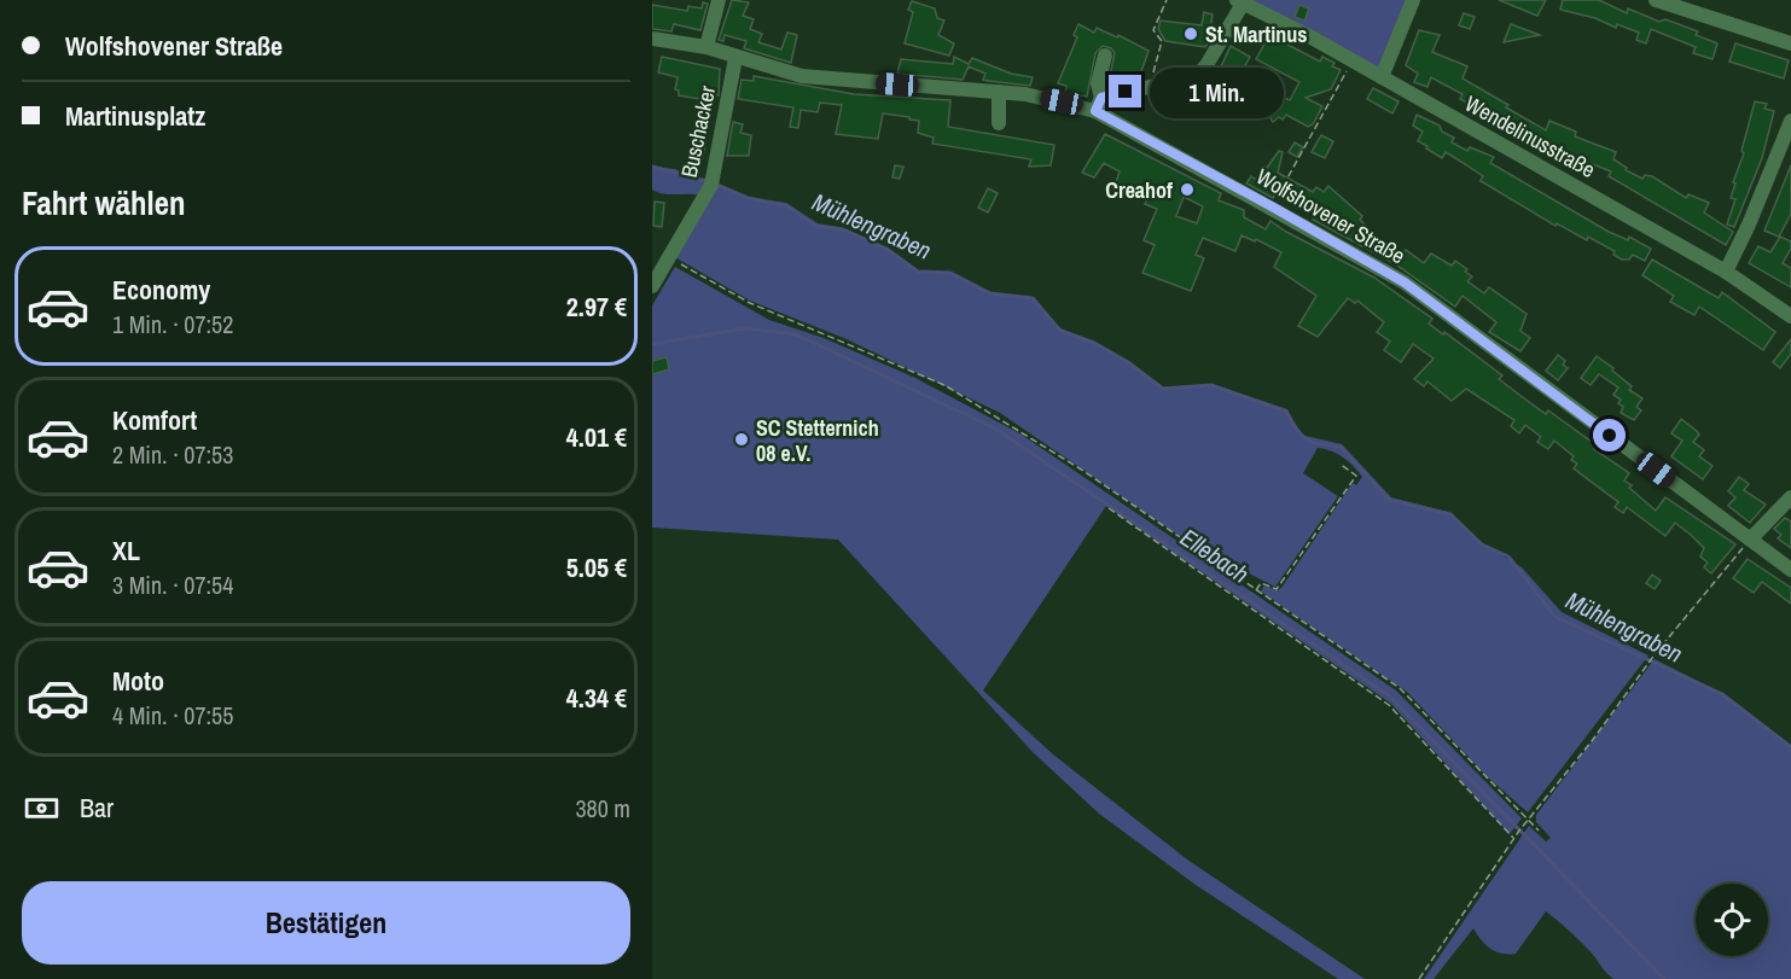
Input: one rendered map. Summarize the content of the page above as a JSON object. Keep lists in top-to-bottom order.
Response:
{
  "streets": {
    "street": ["Buschacker", "Wendelinusstraße", "Wolfshovener Straße"]
  },
  "crossings": [
    ["Buschacker", "Wolfshovener Straße"]
  ],
  "water": ["Mühlengraben", "Ellebach"],
  "places": ["St. Martinus", "Creahof", "SC Stetternich 08 e.V."],
  "page": {
    "banner": ["Wolfshovener Straße", "Martinusplatz"],
    "bubble": "1 Min.",
    "heading": "Fahrt wählen",
    "list": [
      {
        "name": "Economy",
        "note": "1 Min. · 07:52",
        "value": "2.97 €"
      },
      {
        "name": "Komfort",
        "note": "2 Min. · 07:53",
        "value": "4.01 €"
      },
      {
        "name": "XL",
        "note": "3 Min. · 07:54",
        "value": "5.05 €"
      },
      {
        "name": "Moto",
        "note": "4 Min. · 07:55",
        "value": "4.34 €"
      }
    ],
    "pay": ["Bar", "380 m"],
    "buttons": "Bestätigen"
  }
}
